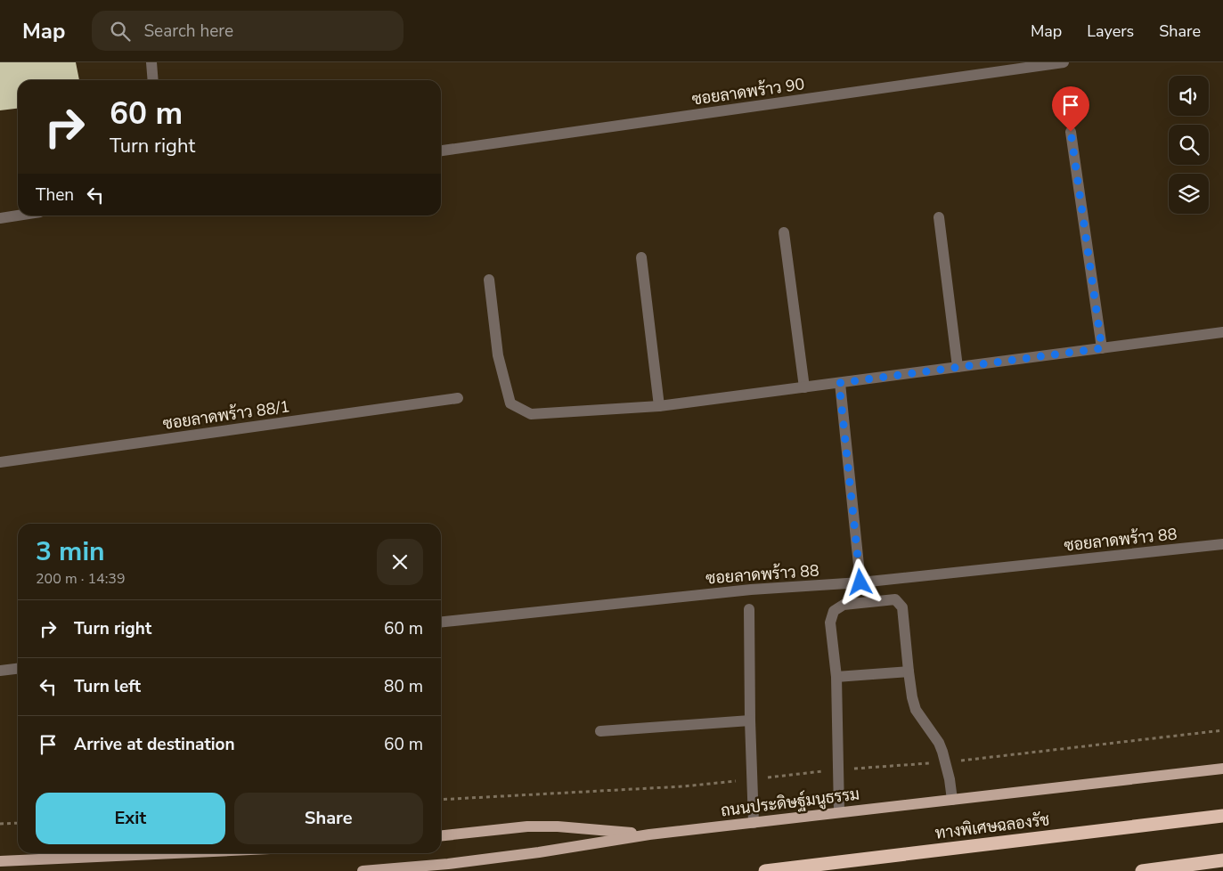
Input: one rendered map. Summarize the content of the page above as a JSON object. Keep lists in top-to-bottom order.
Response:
{
  "streets": {
    "highway": ["ทางพิเศษฉลองรัช"],
    "main road": ["ถนนประดิษฐ์มนูธรรม"],
    "street": ["ซอยลาดพร้าว 90", "ซอยลาดพร้าว 88/1", "ซอยลาดพร้าว 88"]
  },
  "page": {
    "header": "Map",
    "search": "Search here",
    "nav": ["Map", "Layers", "Share"],
    "turn": ["60 m", "Turn right"],
    "then": "Then",
    "heading": ["3 min", "200 m · 14:39"],
    "list": [
      {
        "name": "Turn right",
        "value": "60 m"
      },
      {
        "name": "Turn left",
        "value": "80 m"
      },
      {
        "name": "Arrive at destination",
        "value": "60 m"
      }
    ],
    "buttons": ["Exit", "Share"]
  }
}
